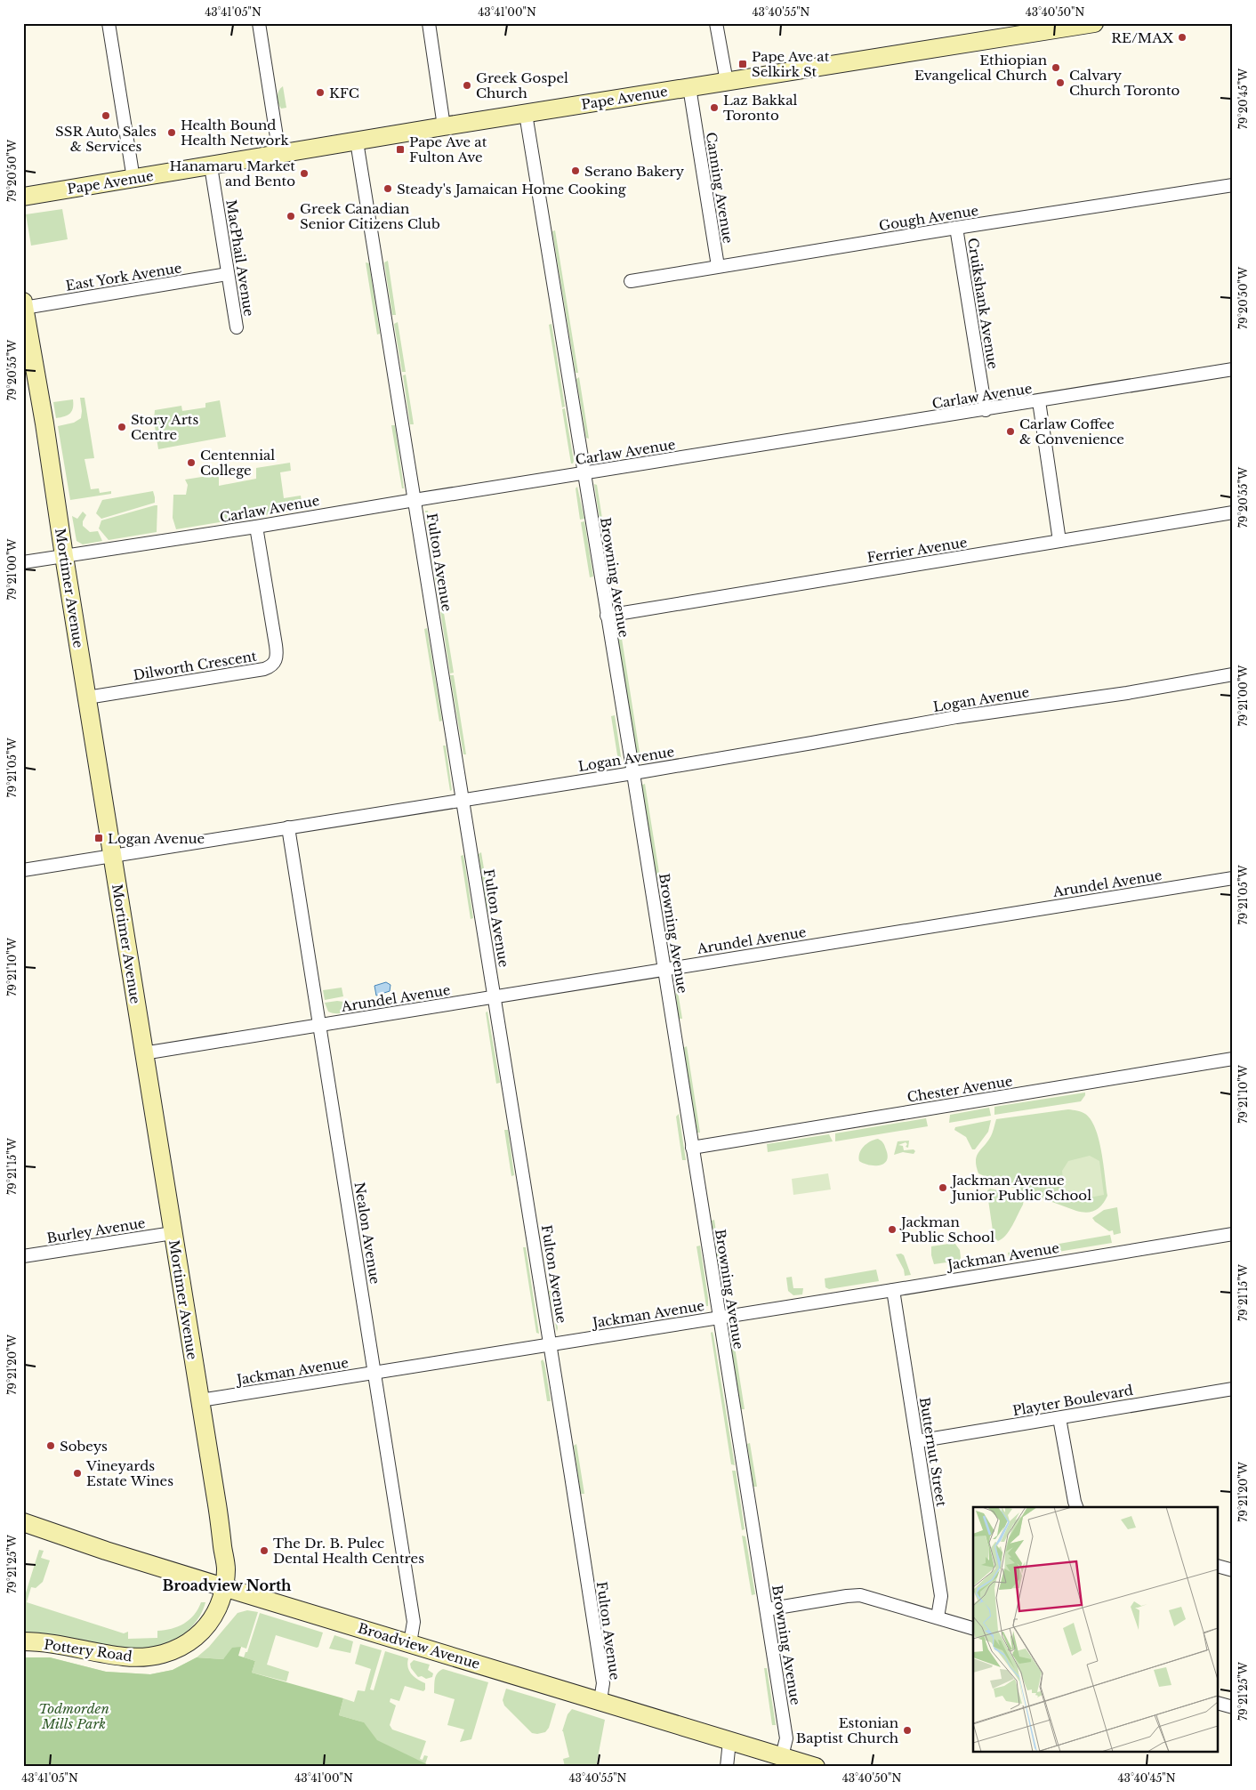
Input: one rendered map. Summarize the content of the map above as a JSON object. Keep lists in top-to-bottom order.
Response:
{
  "streets": {
    "main road": [
      "Pape Avenue",
      "Mortimer Avenue",
      "Broadview Avenue",
      "Pottery Road"
    ],
    "street": [
      "Canning Avenue",
      "Gough Avenue",
      "MacPhail Avenue",
      "East York Avenue",
      "Cruikshank Avenue",
      "Carlaw Avenue",
      "Ferrier Avenue",
      "Fulton Avenue",
      "Browning Avenue",
      "Dilworth Crescent",
      "Logan Avenue",
      "Arundel Avenue",
      "Chester Avenue",
      "Burley Avenue",
      "Nealon Avenue",
      "Jackman Avenue",
      "Playter Boulevard",
      "Butternut Street"
    ]
  },
  "crossings": [
    ["Pape Avenue", "Canning Avenue"],
    ["Pape Avenue", "MacPhail Avenue"],
    ["Pape Avenue", "Fulton Avenue"],
    ["Pape Avenue", "Browning Avenue"],
    ["Canning Avenue", "Gough Avenue"],
    ["Gough Avenue", "Cruikshank Avenue"],
    ["MacPhail Avenue", "East York Avenue"],
    ["East York Avenue", "Mortimer Avenue"],
    ["Cruikshank Avenue", "Carlaw Avenue"],
    ["Carlaw Avenue", "Fulton Avenue"],
    ["Carlaw Avenue", "Browning Avenue"],
    ["Carlaw Avenue", "Mortimer Avenue"],
    ["Carlaw Avenue", "Dilworth Crescent"],
    ["Ferrier Avenue", "Browning Avenue"],
    ["Fulton Avenue", "Logan Avenue"],
    ["Fulton Avenue", "Arundel Avenue"],
    ["Fulton Avenue", "Jackman Avenue"],
    ["Fulton Avenue", "Broadview Avenue"],
    ["Browning Avenue", "Logan Avenue"],
    ["Browning Avenue", "Arundel Avenue"],
    ["Browning Avenue", "Chester Avenue"],
    ["Browning Avenue", "Jackman Avenue"],
    ["Browning Avenue", "Broadview Avenue"],
    ["Mortimer Avenue", "Dilworth Crescent"],
    ["Mortimer Avenue", "Logan Avenue"],
    ["Mortimer Avenue", "Arundel Avenue"],
    ["Mortimer Avenue", "Burley Avenue"],
    ["Mortimer Avenue", "Jackman Avenue"],
    ["Mortimer Avenue", "Broadview Avenue"],
    ["Mortimer Avenue", "Pottery Road"],
    ["Logan Avenue", "Nealon Avenue"],
    ["Arundel Avenue", "Nealon Avenue"],
    ["Nealon Avenue", "Jackman Avenue"],
    ["Nealon Avenue", "Broadview Avenue"],
    ["Jackman Avenue", "Butternut Street"],
    ["Playter Boulevard", "Butternut Street"],
    ["Broadview Avenue", "Pottery Road"]
  ],
  "districts": ["Broadview North"],
  "parks": ["Todmorden Mills Park"],
  "places": {
    "other": [
      "RE/MAX",
      "Ethiopian Evangelical Church",
      "Calvary Church Toronto",
      "Greek Gospel Church",
      "KFC",
      "Laz Bakkal Toronto",
      "SSR Auto Sales & Services",
      "Health Bound Health Network",
      "Serano Bakery",
      "Hanamaru Market and Bento",
      "Steady's Jamaican Home Cooking",
      "Greek Canadian Senior Citizens Club",
      "Story Arts Centre",
      "Carlaw Coffee & Convenience",
      "Centennial College",
      "Jackman Avenue Junior Public School",
      "Jackman Public School",
      "Sobeys",
      "Vineyards Estate Wines",
      "The Dr. B. Pulec Dental Health Centres",
      "Estonian Baptist Church"
    ],
    "transit": ["Pape Ave at Selkirk St", "Pape Ave at Fulton Ave", "Logan Avenue"]
  },
  "coordinates": [
    "43°41'05\"N",
    "43°41'00\"N",
    "43°40'55\"N",
    "43°40'50\"N",
    "79°20'45\"W",
    "79°20'50\"W",
    "79°20'55\"W",
    "79°21'00\"W",
    "79°21'05\"W",
    "79°21'10\"W",
    "79°21'15\"W",
    "79°21'20\"W",
    "79°21'25\"W",
    "43°40'45\"N"
  ]
}
